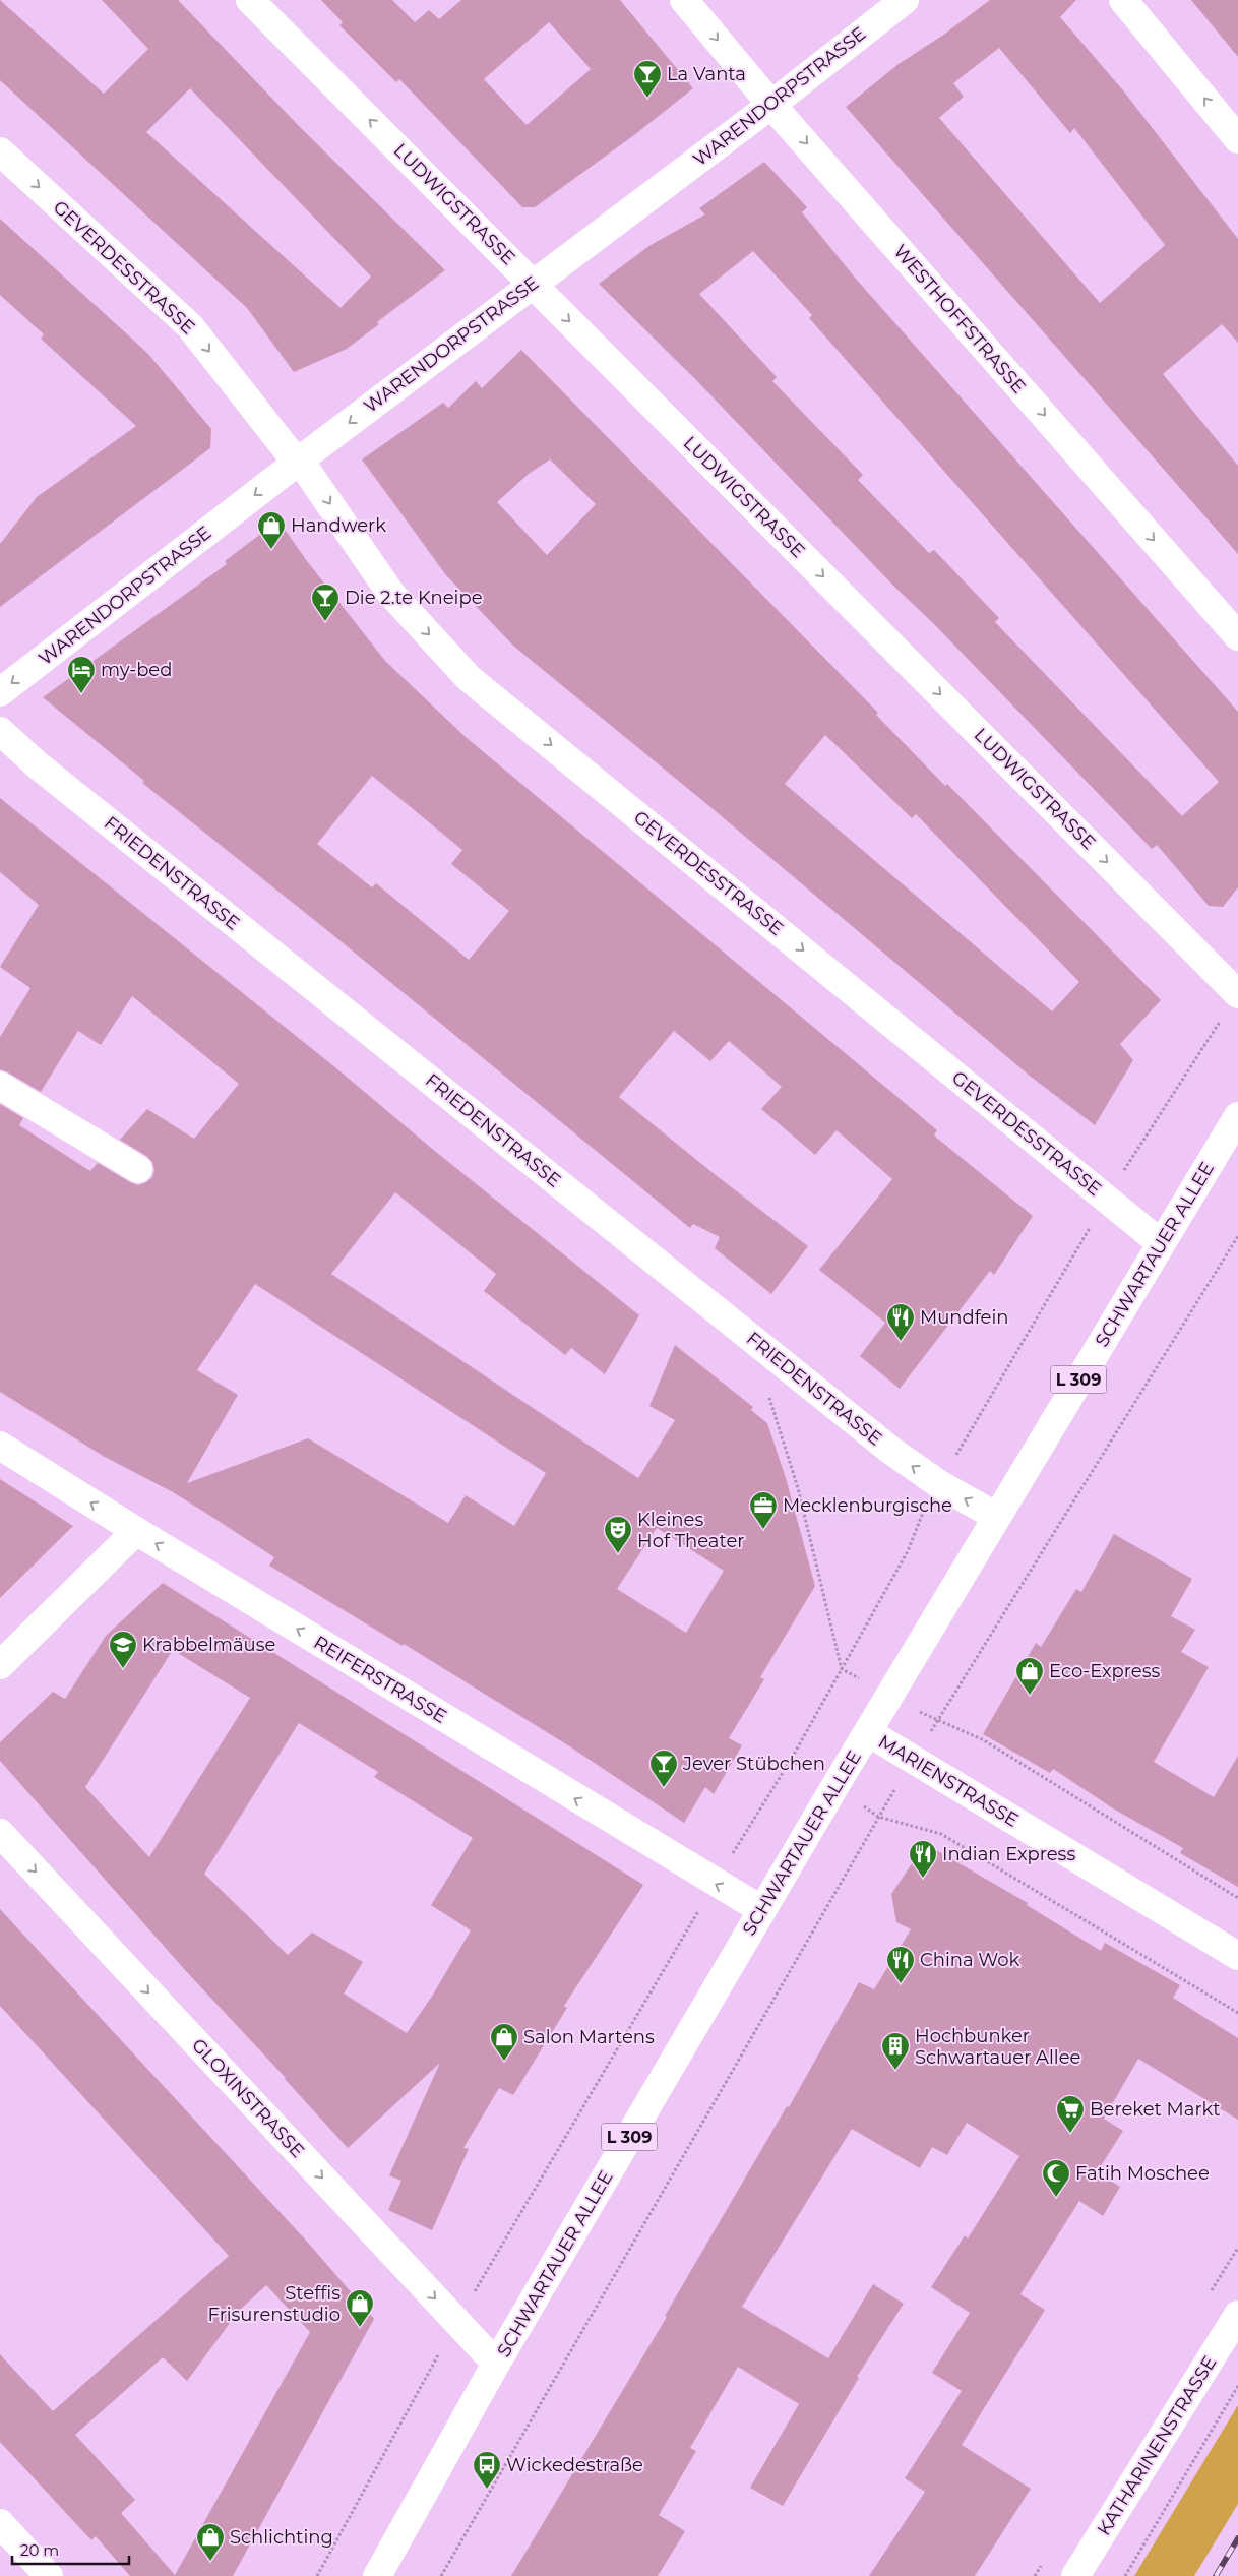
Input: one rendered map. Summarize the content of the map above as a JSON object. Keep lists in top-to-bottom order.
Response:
{
  "streets": {
    "street": [
      "WARENDORPSTRASSE",
      "LUDWIGSTRASSE",
      "GEVERDESSTRASSE",
      "WESTHOFFSTRASSE",
      "FRIEDENSTRASSE",
      "SCHWARTAUER ALLEE",
      "L 309",
      "REIFERSTRASSE",
      "MARIENSTRASSE",
      "GLOXINSTRASSE",
      "KATHARINENSTRASSE"
    ]
  },
  "crossings": [
    ["WARENDORPSTRASSE", "LUDWIGSTRASSE"],
    ["WARENDORPSTRASSE", "GEVERDESSTRASSE"],
    ["WARENDORPSTRASSE", "WESTHOFFSTRASSE"],
    ["GEVERDESSTRASSE", "SCHWARTAUER ALLEE"],
    ["FRIEDENSTRASSE", "SCHWARTAUER ALLEE"],
    ["SCHWARTAUER ALLEE", "REIFERSTRASSE"],
    ["SCHWARTAUER ALLEE", "MARIENSTRASSE"],
    ["SCHWARTAUER ALLEE", "GLOXINSTRASSE"]
  ],
  "one_way": [
    "WARENDORPSTRASSE",
    "GEVERDESSTRASSE",
    "WESTHOFFSTRASSE",
    "REIFERSTRASSE",
    "GLOXINSTRASSE"
  ],
  "places": {
    "bar": ["La Vanta", "Die 2.te Kneipe", "Jever Stübchen"],
    "shop": [
      "Handwerk",
      "Eco-Express",
      "Salon Martens",
      "Steffis Frisurenstudio",
      "Schlichting"
    ],
    "hotel": ["my-bed"],
    "restaurant": ["Mundfein", "Indian Express", "China Wok"],
    "office": ["Mecklenburgische"],
    "theatre": ["Kleines Hof Theater"],
    "school or university": ["Krabbelmäuse"],
    "building": ["Hochbunker Schwartauer Allee"],
    "supermarket": ["Bereket Markt"],
    "mosque": ["Fatih Moschee"],
    "bus stop": ["Wickedestraße"]
  },
  "scale_bar": "20 m"
}
